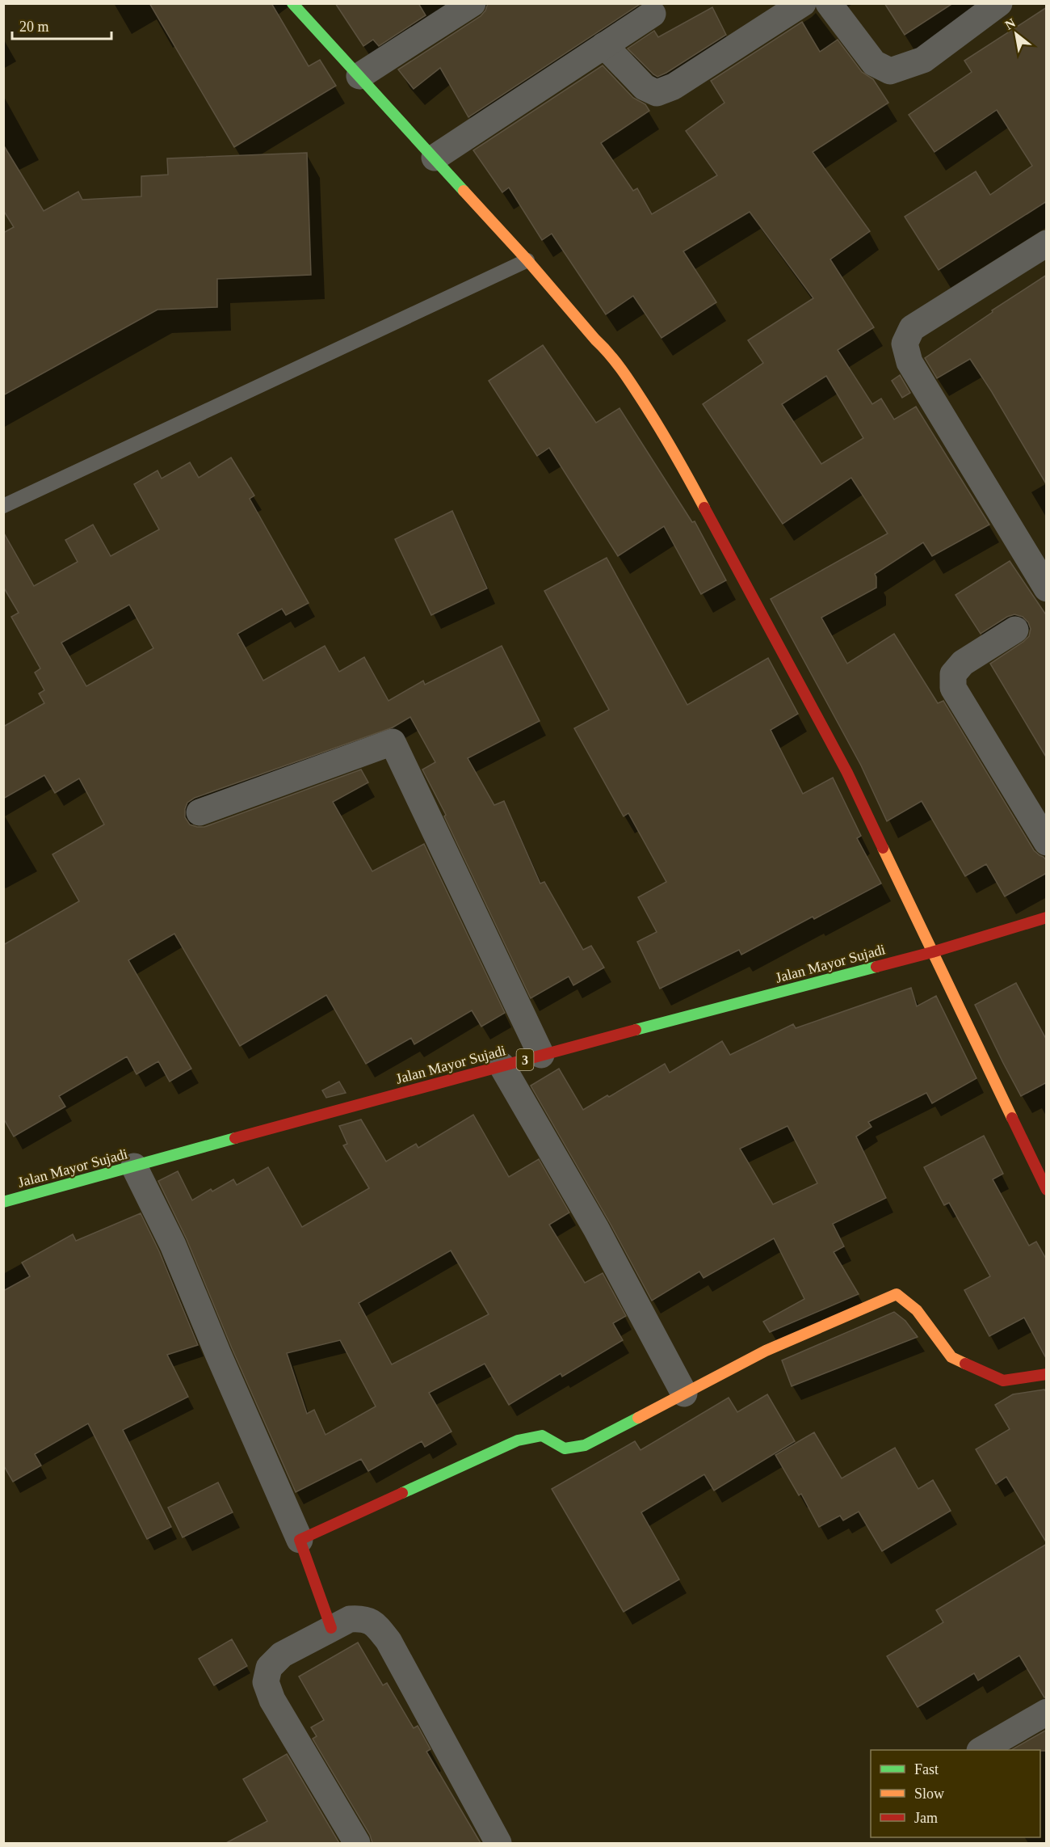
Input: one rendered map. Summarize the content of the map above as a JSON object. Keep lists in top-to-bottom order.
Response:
{
  "streets": {
    "main road": ["Jalan Mayor Sujadi", "3"]
  },
  "legend": ["Fast", "Slow", "Jam"],
  "scale_bar": "20 m",
  "north": "top left"
}
